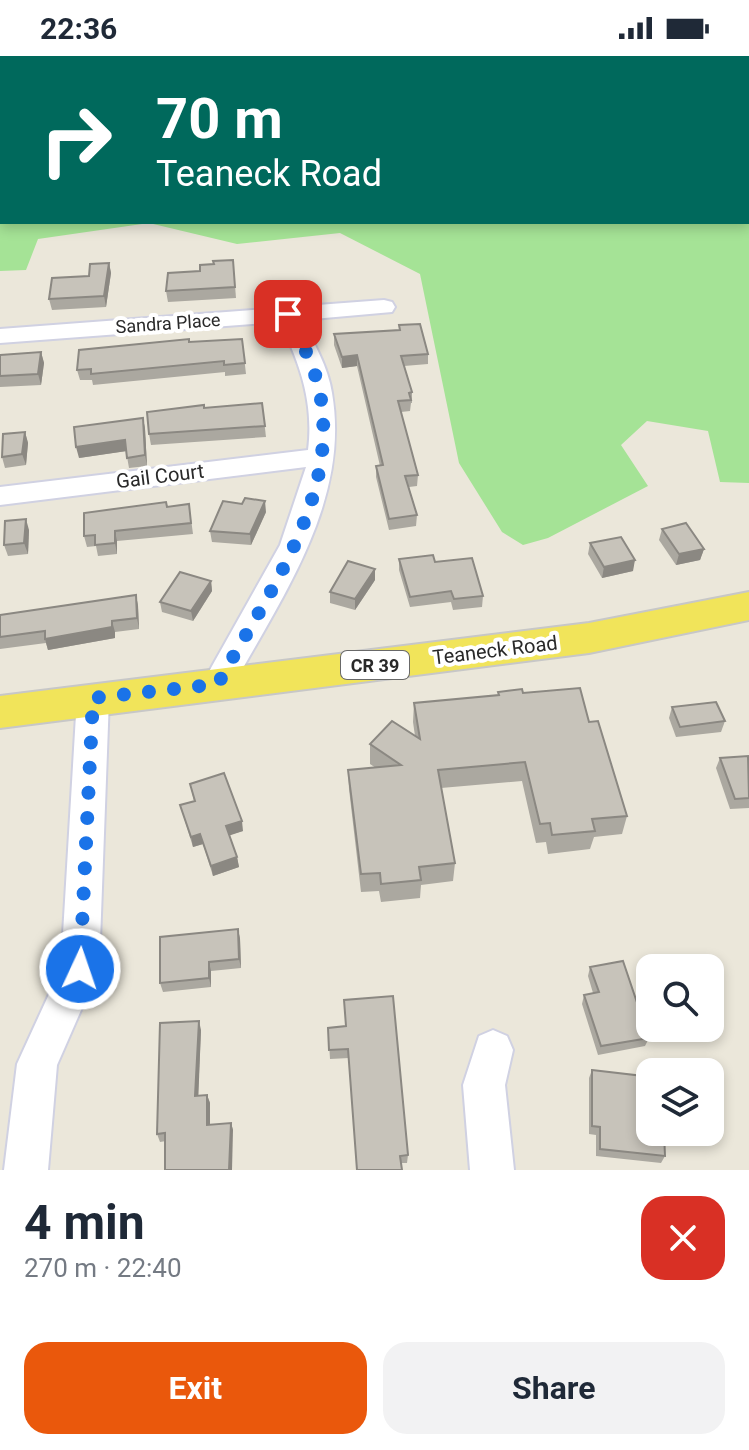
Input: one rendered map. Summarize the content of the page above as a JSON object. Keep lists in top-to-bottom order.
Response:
{
  "streets": {
    "main road": ["Teaneck Road", "CR 39"],
    "street": ["Sandra Place", "Gail Court"]
  },
  "page": {
    "status": "22:36",
    "turn": ["70 m", "Teaneck Road"],
    "heading": ["4 min", "270 m · 22:40"],
    "buttons": ["Exit", "Share"]
  }
}
